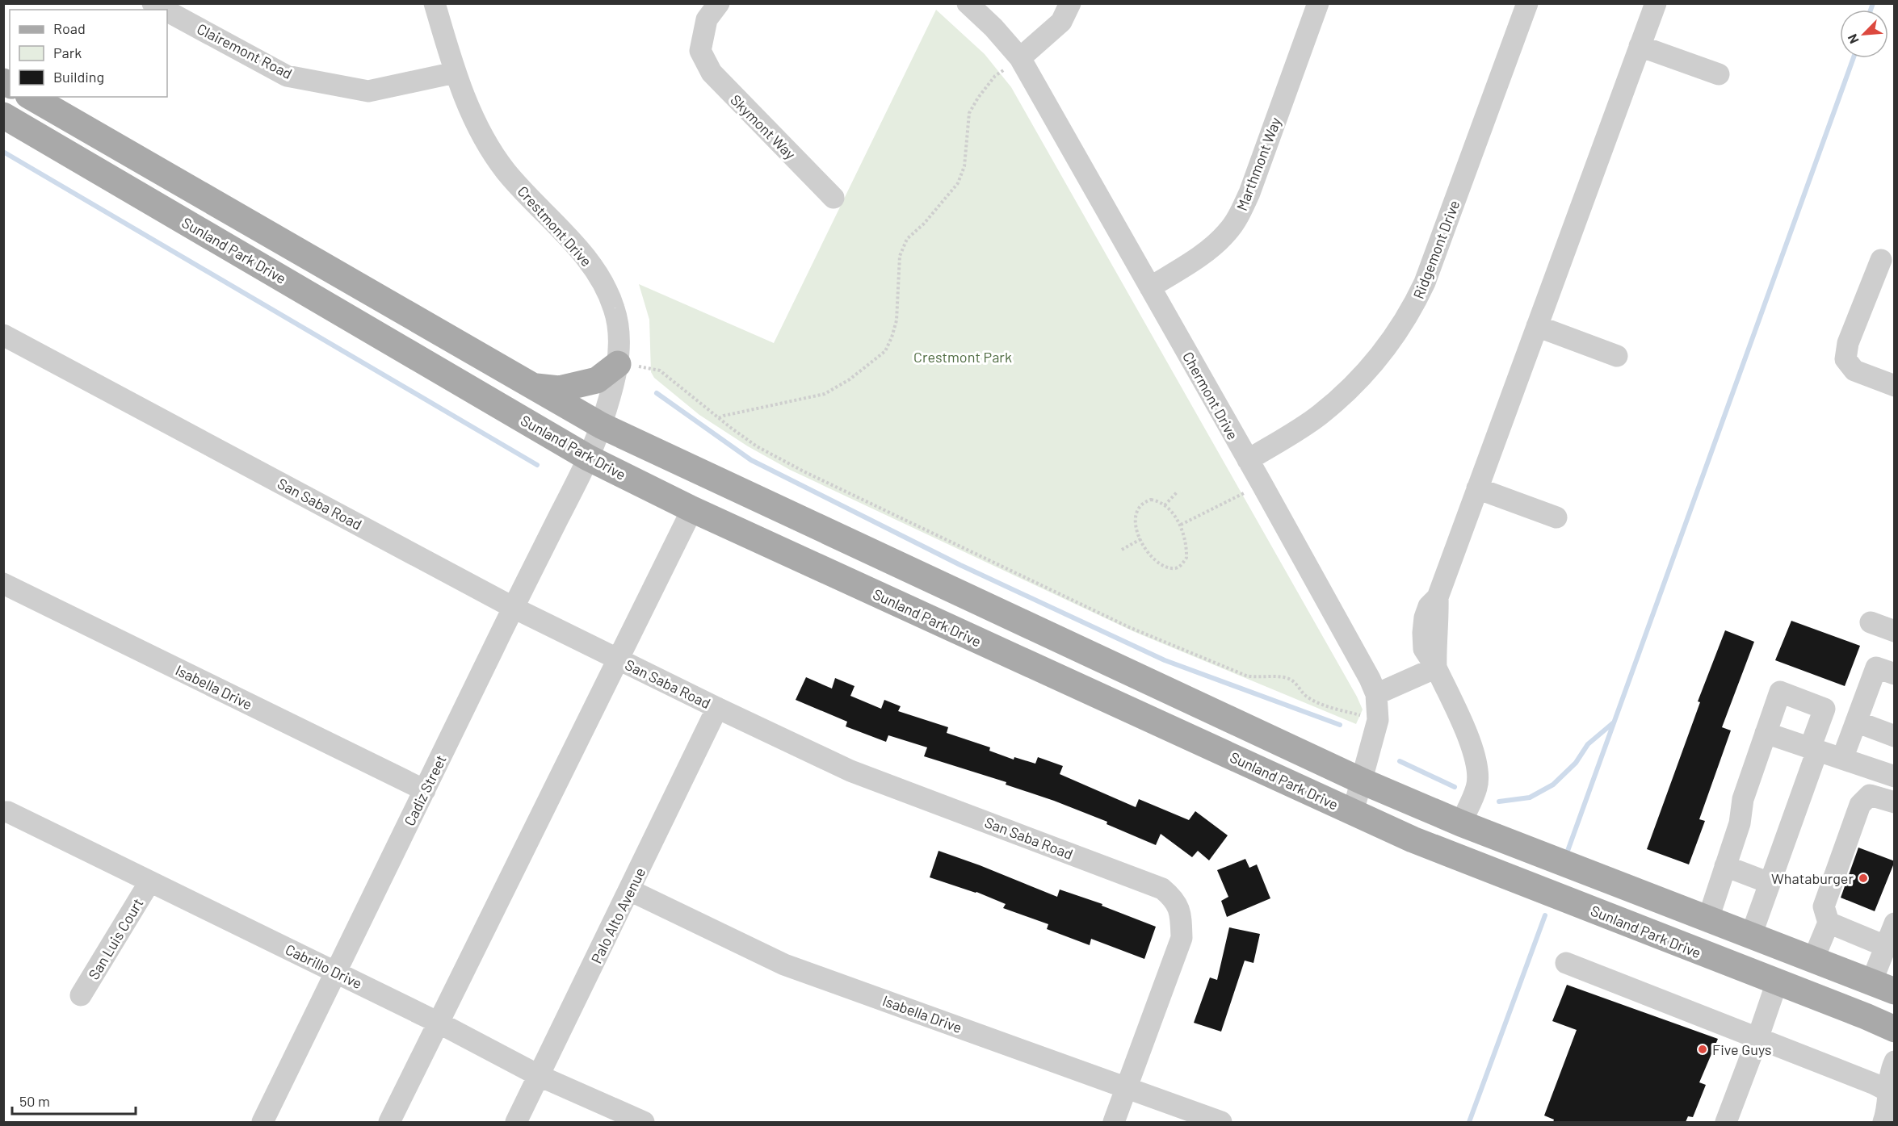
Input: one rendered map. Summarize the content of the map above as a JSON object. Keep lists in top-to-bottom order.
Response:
{
  "streets": {
    "main road": ["Sunland Park Drive"],
    "street": [
      "Clairemont Road",
      "Skymont Way",
      "Marthmont Way",
      "Crestmont Drive",
      "Ridgemont Drive",
      "Chermont Drive",
      "San Saba Road",
      "Isabella Drive",
      "Cadiz Street",
      "Palo Alto Avenue",
      "San Luis Court",
      "Cabrillo Drive"
    ]
  },
  "crossings": [
    ["Clairemont Road", "Crestmont Drive"],
    ["Marthmont Way", "Chermont Drive"],
    ["Crestmont Drive", "Sunland Park Drive"],
    ["Crestmont Drive", "Cadiz Street"],
    ["Ridgemont Drive", "Chermont Drive"],
    ["Sunland Park Drive", "Chermont Drive"],
    ["Sunland Park Drive", "Cadiz Street"],
    ["San Saba Road", "Isabella Drive"],
    ["San Saba Road", "Cadiz Street"],
    ["San Saba Road", "Palo Alto Avenue"],
    ["Isabella Drive", "Cadiz Street"],
    ["Isabella Drive", "Palo Alto Avenue"],
    ["Cadiz Street", "Cabrillo Drive"],
    ["Palo Alto Avenue", "Cabrillo Drive"],
    ["San Luis Court", "Cabrillo Drive"]
  ],
  "parks": ["Crestmont Park"],
  "places": ["Whataburger", "Five Guys"],
  "legend": ["Road", "Park", "Building"],
  "scale_bar": "50 m",
  "north": "bottom left"
}
